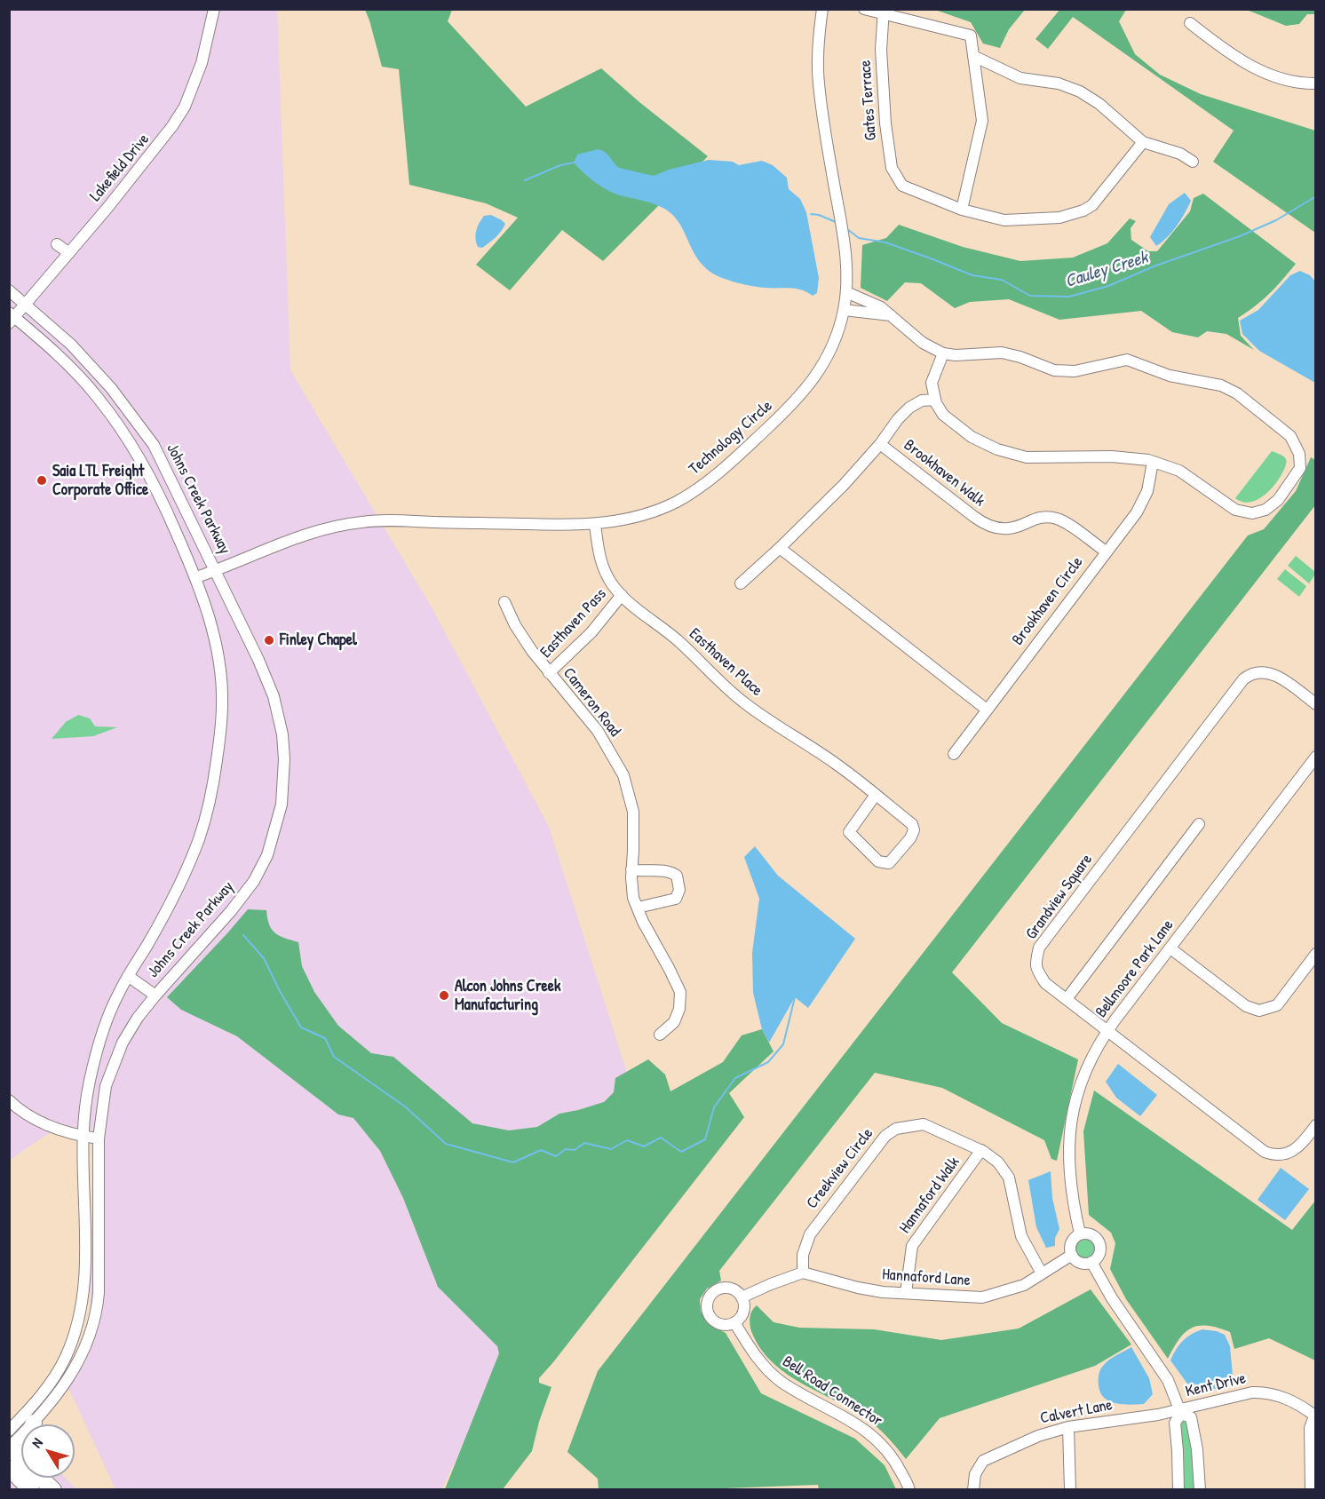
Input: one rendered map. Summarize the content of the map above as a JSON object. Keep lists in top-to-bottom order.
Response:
{
  "streets": {
    "street": [
      "Gates Terrace",
      "Lakefield Drive",
      "Technology Circle",
      "Brookhaven Walk",
      "Johns Creek Parkway",
      "Brookhaven Circle",
      "Easthaven Pass",
      "Easthaven Place",
      "Cameron Road",
      "Grandview Square",
      "Bellmoore Park Lane",
      "Creekview Circle",
      "Hannaford Walk",
      "Hannaford Lane",
      "Kent Drive",
      "Bell Road Connector",
      "Calvert Lane"
    ]
  },
  "crossings": [
    ["Lakefield Drive", "Johns Creek Parkway"],
    ["Technology Circle", "Johns Creek Parkway"],
    ["Technology Circle", "Easthaven Place"],
    ["Brookhaven Walk", "Brookhaven Circle"],
    ["Easthaven Pass", "Easthaven Place"],
    ["Easthaven Pass", "Cameron Road"],
    ["Grandview Square", "Bellmoore Park Lane"],
    ["Bellmoore Park Lane", "Hannaford Lane"],
    ["Creekview Circle", "Hannaford Walk"],
    ["Creekview Circle", "Hannaford Lane"],
    ["Hannaford Walk", "Hannaford Lane"],
    ["Kent Drive", "Calvert Lane"]
  ],
  "water": ["Cauley Creek"],
  "places": ["Saia LTL Freight Corporate Office", "Finley Chapel", "Alcon Johns Creek Manufacturing"],
  "north": "top left"
}
